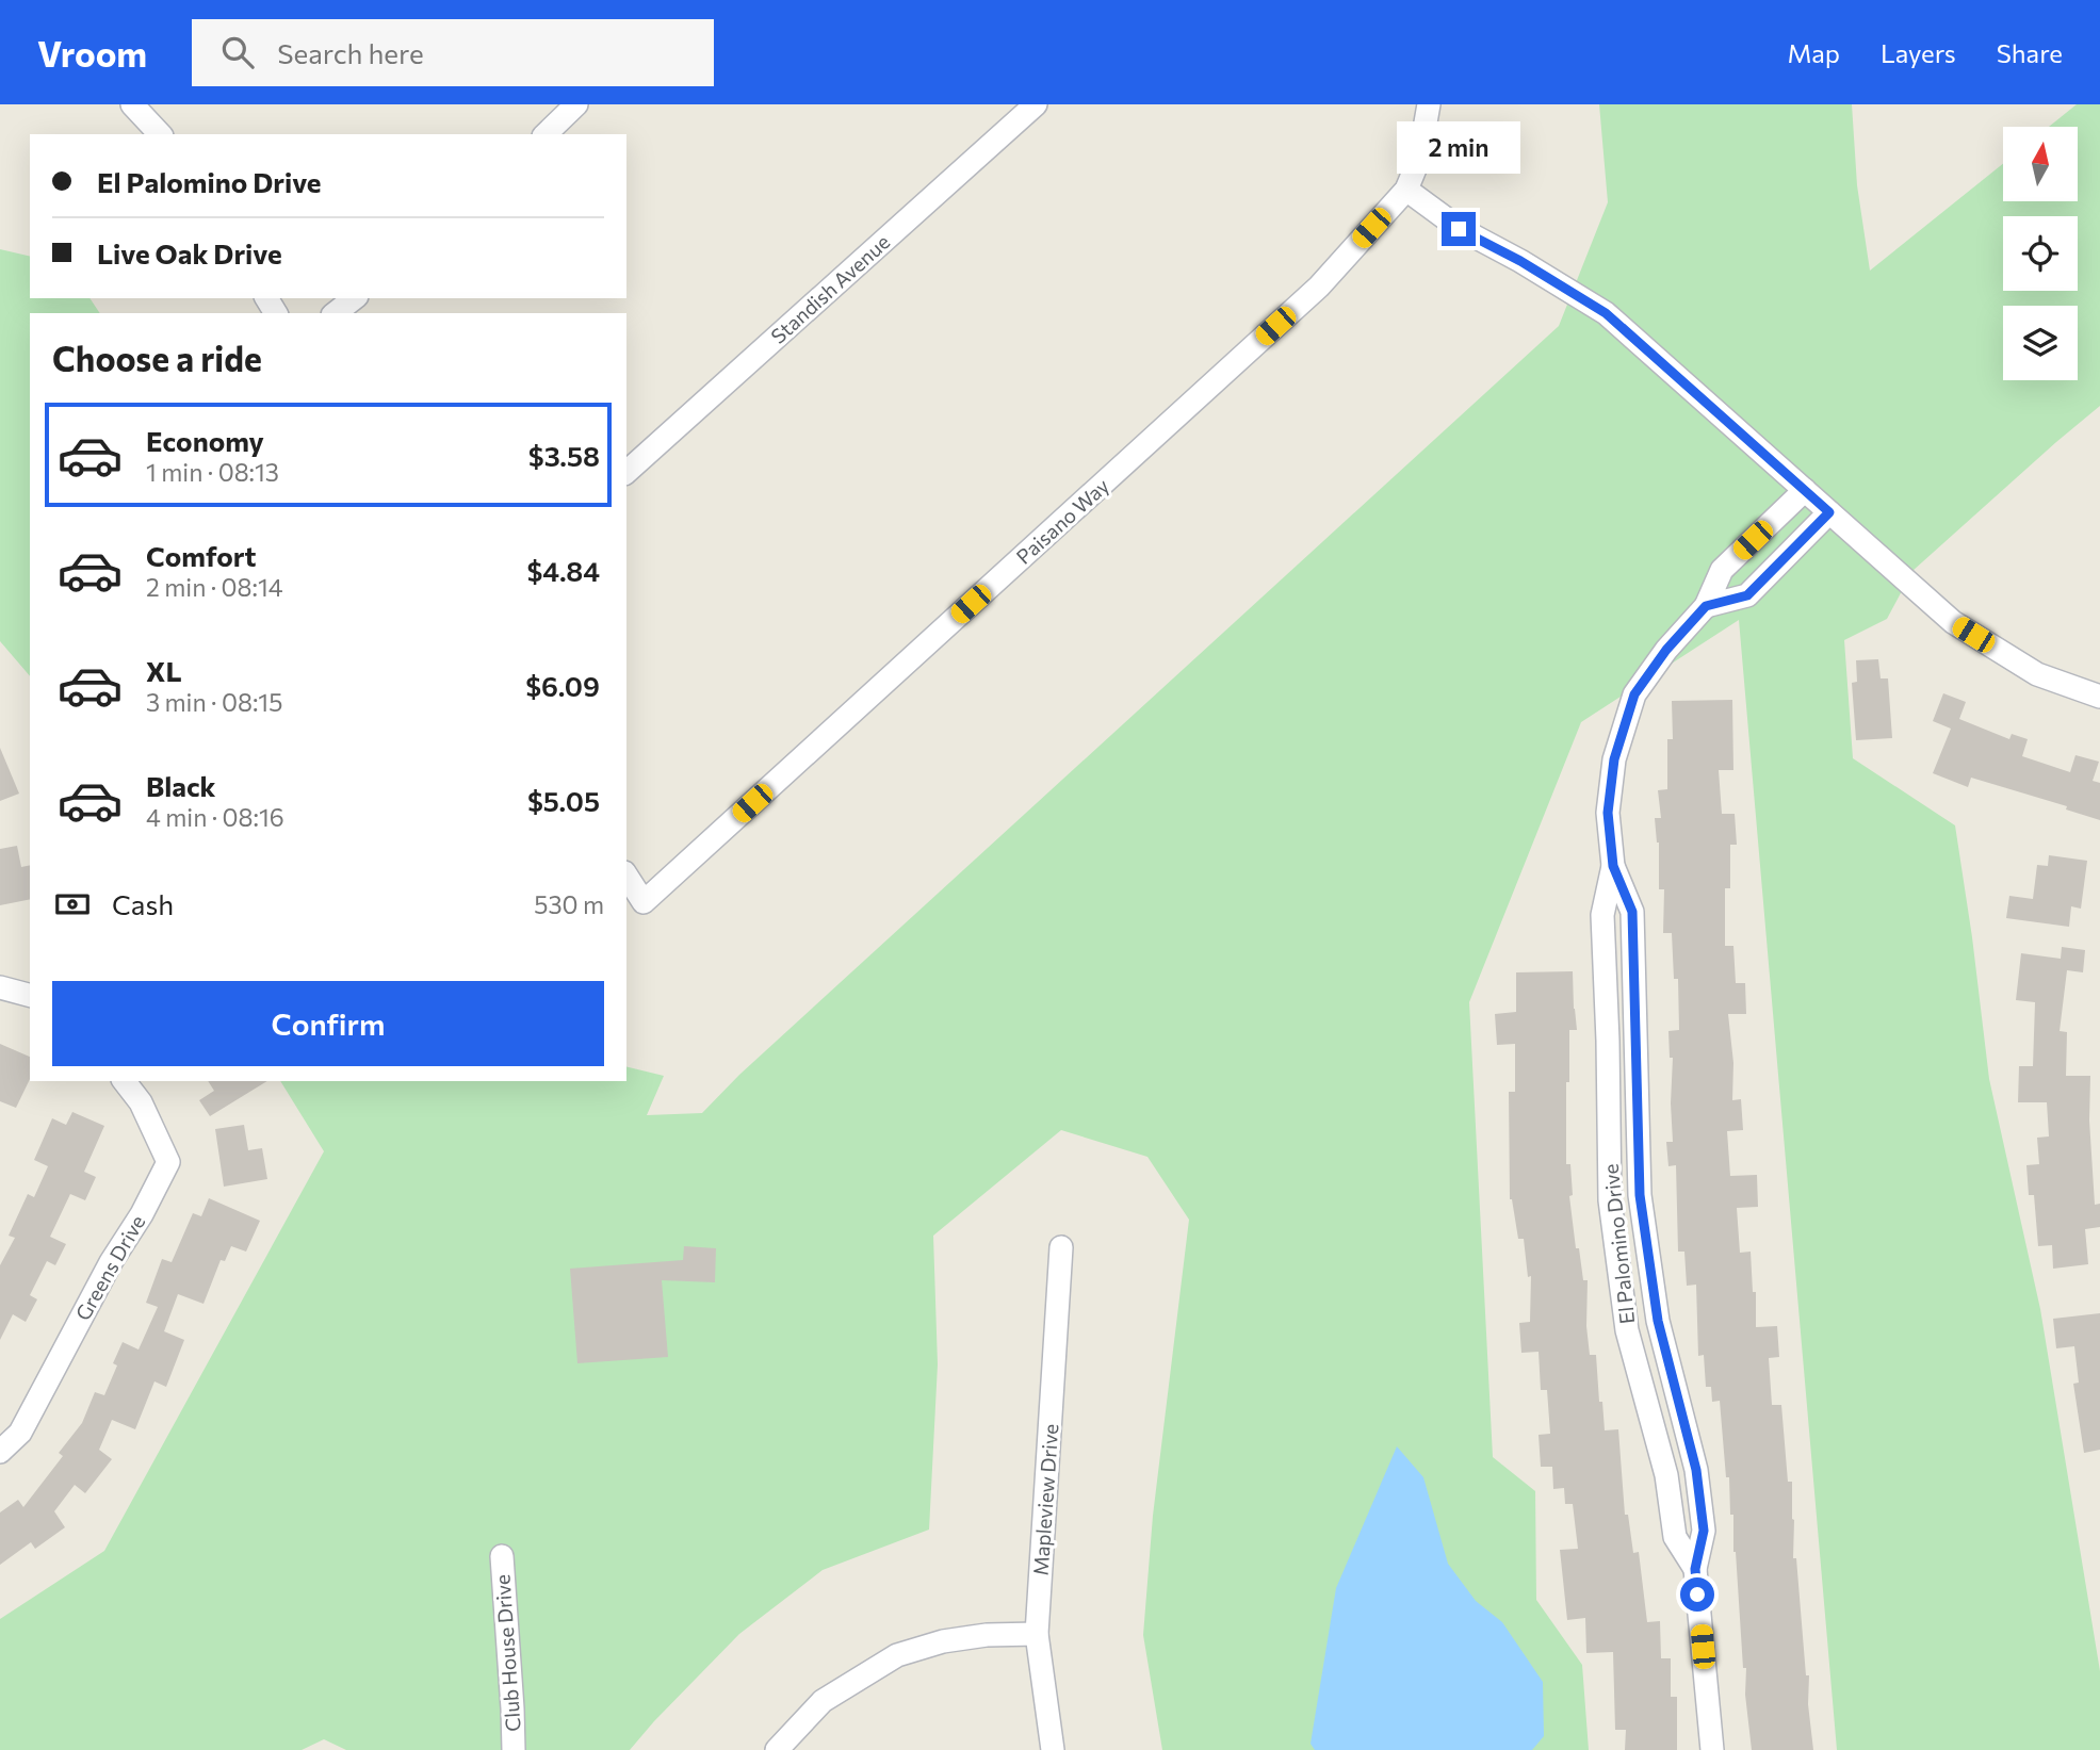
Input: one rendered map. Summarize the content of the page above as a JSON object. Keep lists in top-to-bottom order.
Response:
{
  "streets": {
    "street": [
      "Standish Avenue",
      "Paisano Way",
      "El Palomino Drive",
      "Greens Drive",
      "Mapleview Drive",
      "Club House Drive"
    ]
  },
  "north": "top",
  "page": {
    "header": "Vroom",
    "search": "Search here",
    "nav": ["Map", "Layers", "Share"],
    "bubble": "2 min",
    "banner": ["El Palomino Drive", "Live Oak Drive"],
    "heading": "Choose a ride",
    "list": [
      {
        "name": "Economy",
        "note": "1 min · 08:13",
        "value": "$3.58"
      },
      {
        "name": "Comfort",
        "note": "2 min · 08:14",
        "value": "$4.84"
      },
      {
        "name": "XL",
        "note": "3 min · 08:15",
        "value": "$6.09"
      },
      {
        "name": "Black",
        "note": "4 min · 08:16",
        "value": "$5.05"
      }
    ],
    "pay": ["Cash", "530 m"],
    "buttons": "Confirm"
  }
}
